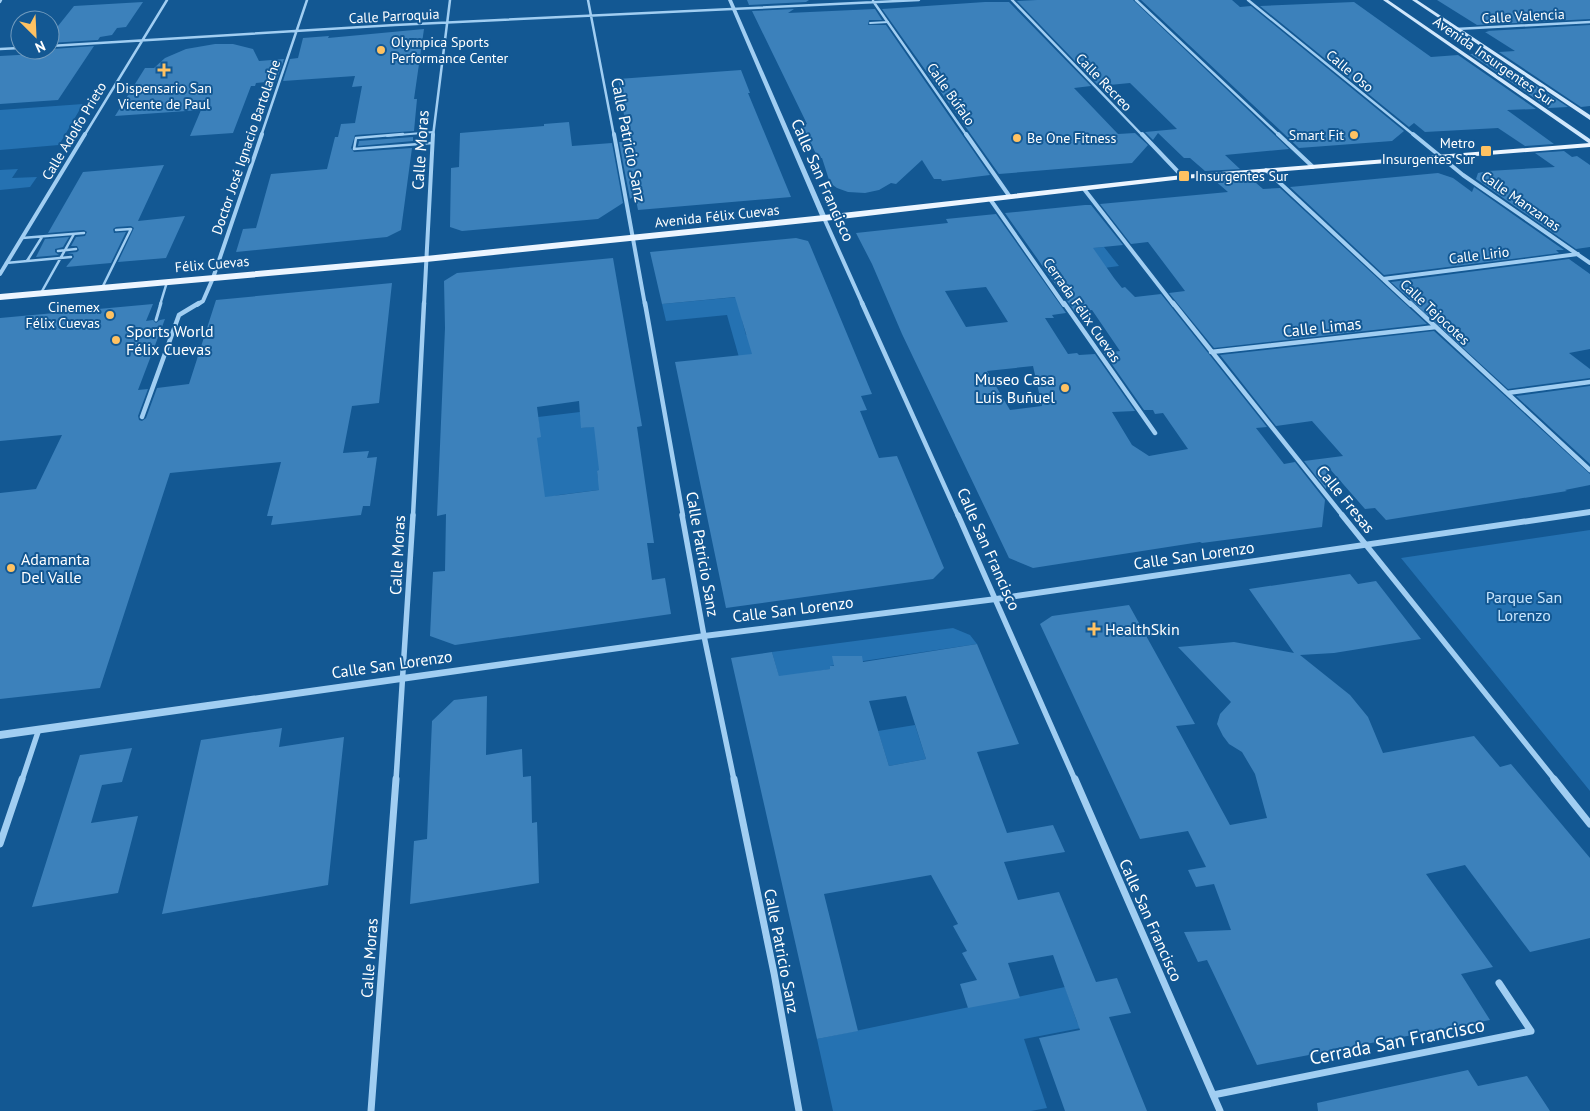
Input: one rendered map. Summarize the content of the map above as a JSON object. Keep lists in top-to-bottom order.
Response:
{
  "streets": {
    "main road": ["Avenida Insurgentes Sur", "Avenida Félix Cuevas", "Félix Cuevas"],
    "street": [
      "Calle Parroquia",
      "Calle Valencia",
      "Calle Oso",
      "Calle Recreo",
      "Calle Búfalo",
      "Calle Adolfo Prieto",
      "Calle Patricio Sanz",
      "Doctor José Ignacio Bartolache",
      "Calle Moras",
      "Calle San Francisco",
      "Calle Manzanas",
      "Calle Lirio",
      "Cerrada Félix Cuevas",
      "Calle Tejocotes",
      "Calle Limas",
      "Calle Fresas",
      "Calle San Lorenzo",
      "Cerrada San Francisco"
    ]
  },
  "crossings": [
    ["Calle Parroquia", "Calle Búfalo"],
    ["Calle Parroquia", "Calle Adolfo Prieto"],
    ["Calle Parroquia", "Calle Patricio Sanz"],
    ["Calle Parroquia", "Doctor José Ignacio Bartolache"],
    ["Calle Parroquia", "Calle Moras"],
    ["Calle Parroquia", "Calle San Francisco"],
    ["Calle Valencia", "Avenida Insurgentes Sur"],
    ["Calle Oso", "Calle Manzanas"],
    ["Calle Búfalo", "Avenida Félix Cuevas"],
    ["Calle Patricio Sanz", "Avenida Félix Cuevas"],
    ["Calle Patricio Sanz", "Calle San Lorenzo"],
    ["Doctor José Ignacio Bartolache", "Félix Cuevas"],
    ["Calle Moras", "Avenida Félix Cuevas"],
    ["Calle Moras", "Félix Cuevas"],
    ["Calle Moras", "Calle San Lorenzo"],
    ["Calle San Francisco", "Avenida Félix Cuevas"],
    ["Calle San Francisco", "Calle San Lorenzo"],
    ["Calle San Francisco", "Cerrada San Francisco"],
    ["Calle Manzanas", "Calle Lirio"],
    ["Avenida Félix Cuevas", "Félix Cuevas"],
    ["Avenida Félix Cuevas", "Cerrada Félix Cuevas"],
    ["Calle Lirio", "Calle Tejocotes"],
    ["Calle Tejocotes", "Calle Limas"],
    ["Calle Limas", "Calle Fresas"],
    ["Calle Fresas", "Calle San Lorenzo"]
  ],
  "parks": ["Parque San Lorenzo"],
  "places": {
    "other": [
      "Olympica Sports Performance Center",
      "Smart Fit",
      "Be One Fitness",
      "Cinemex Félix Cuevas",
      "Sports World Félix Cuevas",
      "Museo Casa Luis Buñuel",
      "Adamanta Del Valle"
    ],
    "health": ["Dispensario San Vicente de Paul", "HealthSkin"],
    "transit": ["Metro Insurgentes Sur", "Insurgentes Sur"]
  },
  "north": "bottom right"
}
